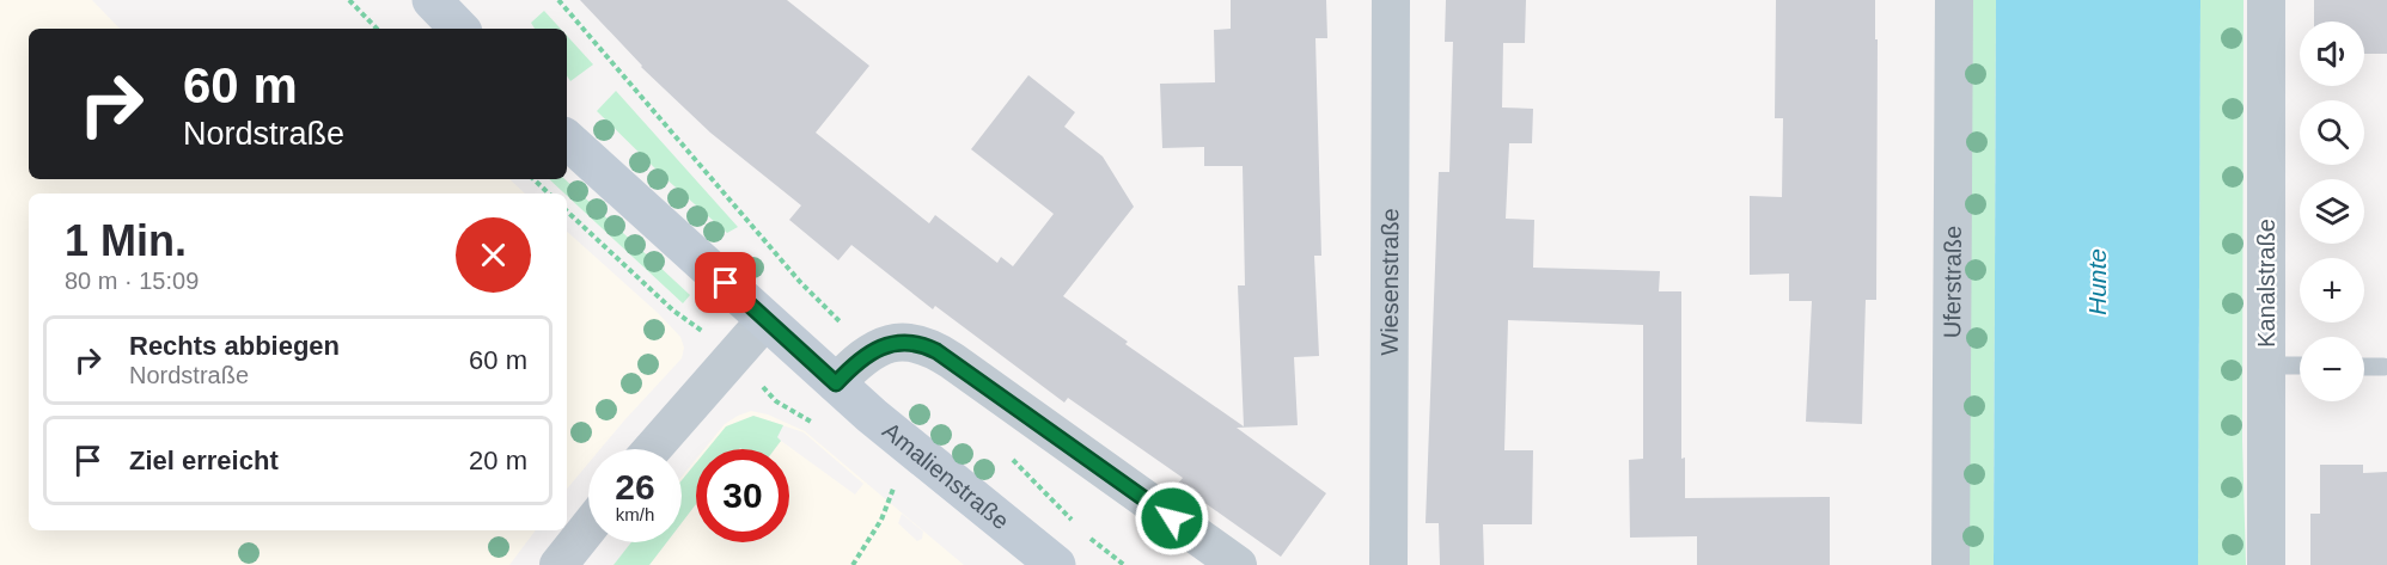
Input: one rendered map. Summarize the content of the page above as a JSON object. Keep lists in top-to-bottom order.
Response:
{
  "streets": {
    "street": [
      "Wiesenstraße",
      "Uferstraße",
      "Kanalstraße",
      "Amalienstraße"
    ]
  },
  "water": ["Hunte"],
  "page": {
    "map_buttons": ["+", "−"],
    "turn": ["60 m", "Nordstraße"],
    "heading": ["1 Min.", "80 m · 15:09"],
    "list": [
      {
        "name": "Rechts abbiegen",
        "note": "Nordstraße",
        "value": "60 m"
      },
      {
        "name": "Ziel erreicht",
        "value": "20 m"
      }
    ],
    "speed": "26 km/h",
    "limit": "30"
  }
}
